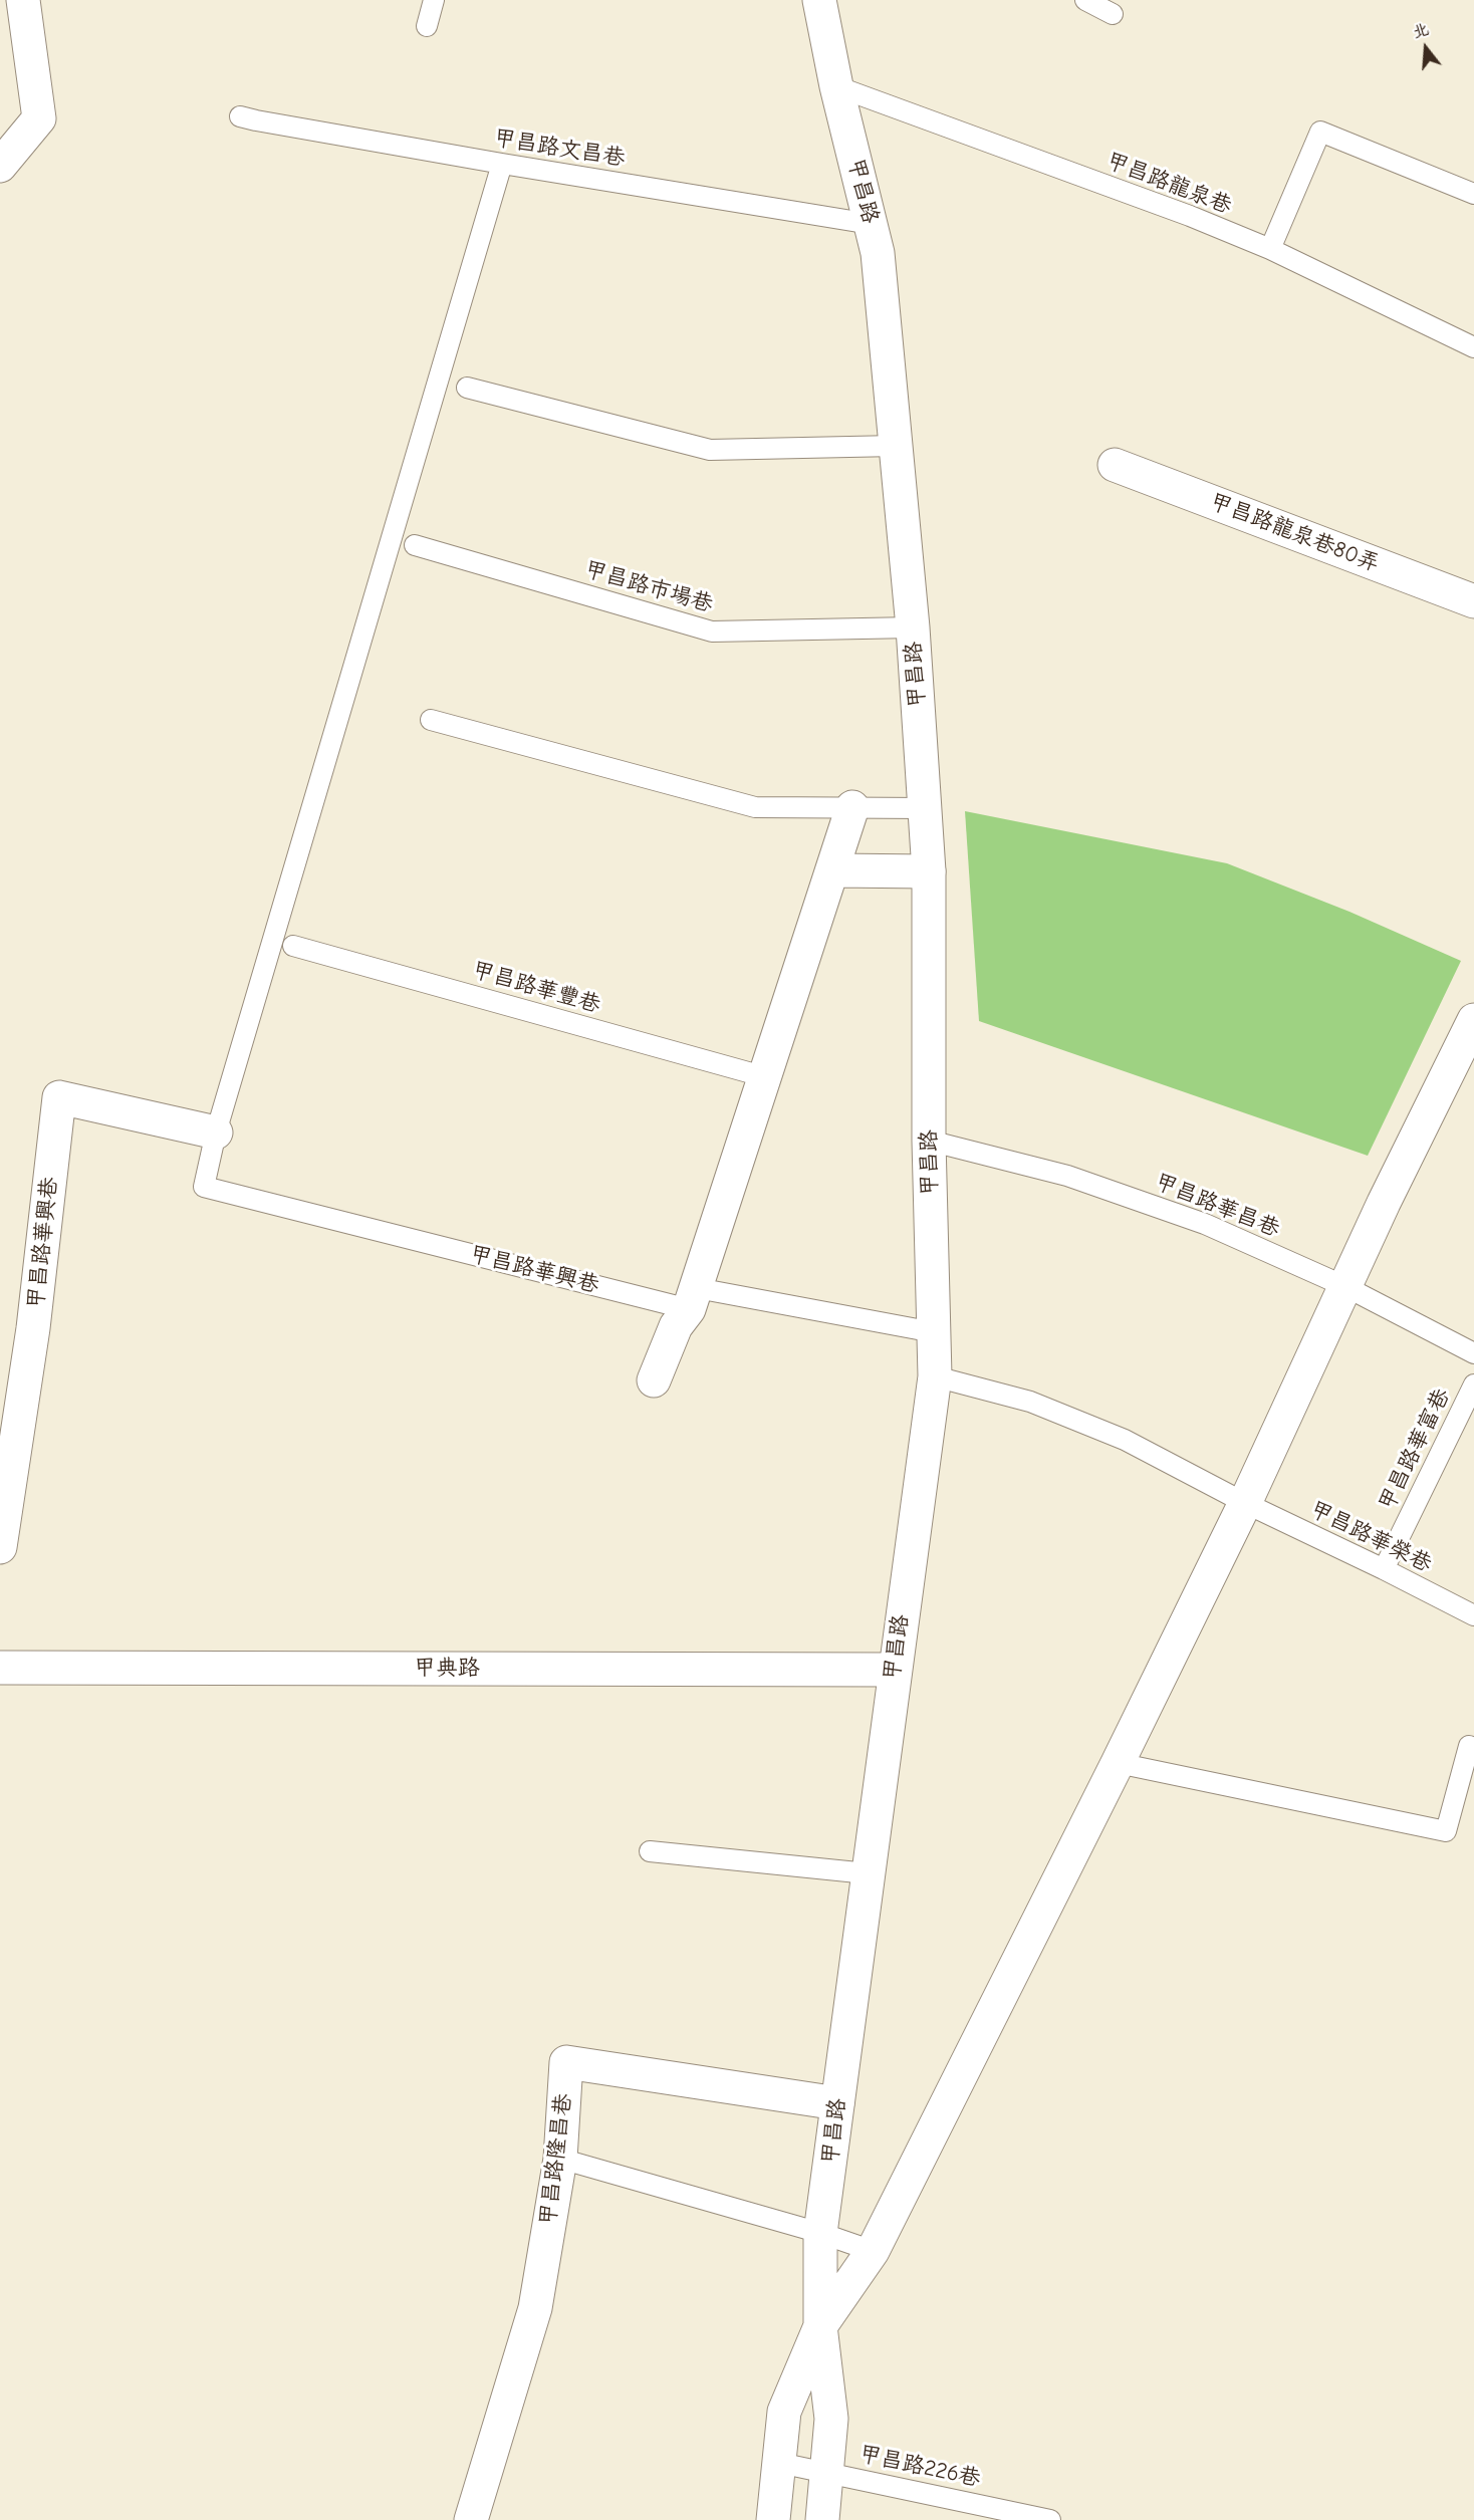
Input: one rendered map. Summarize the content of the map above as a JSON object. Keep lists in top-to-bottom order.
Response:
{
  "streets": {
    "street": [
      "甲昌路",
      "甲昌路龍泉巷80弄",
      "甲昌路華興巷",
      "甲典路",
      "甲昌路隆昌巷"
    ],
    "lane": [
      "甲昌路文昌巷",
      "甲昌路龍泉巷",
      "甲昌路市場巷",
      "甲昌路華豐巷",
      "甲昌路華昌巷",
      "甲昌路華富巷",
      "甲昌路華榮巷",
      "甲昌路226巷"
    ]
  },
  "crossings": [
    ["甲昌路文昌巷", "甲昌路"],
    ["甲昌路龍泉巷", "甲昌路"],
    ["甲昌路", "甲昌路市場巷"],
    ["甲昌路", "甲昌路華昌巷"],
    ["甲昌路", "甲昌路華興巷"],
    ["甲昌路", "甲昌路華榮巷"],
    ["甲昌路", "甲典路"],
    ["甲昌路", "甲昌路隆昌巷"],
    ["甲昌路", "甲昌路226巷"],
    ["甲昌路華富巷", "甲昌路華榮巷"]
  ],
  "north": "top"
}
